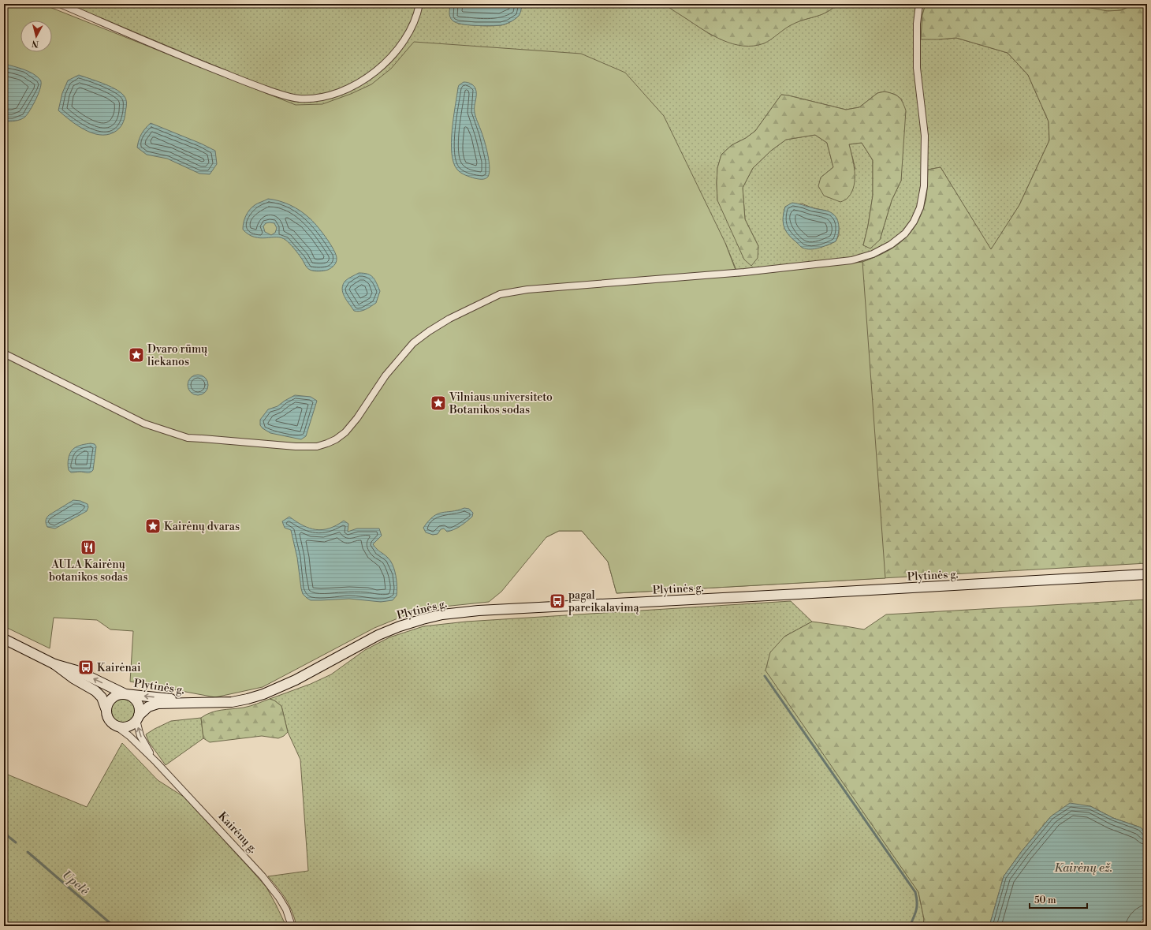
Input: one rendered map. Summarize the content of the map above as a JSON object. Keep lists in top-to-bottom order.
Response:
{
  "streets": {
    "main road": ["Plytinės g."],
    "street": ["Kairėnų g."]
  },
  "crossings": [
    ["Plytinės g.", "Kairėnų g."]
  ],
  "water": ["Kairėnų ež.", "Upelė"],
  "places": {
    "place": ["Dvaro rūmų liekanos", "Vilniaus universiteto Botanikos sodas", "Kairėnų dvaras"],
    "restaurant": ["AULA Kairėnų botanikos sodas"],
    "bus stop": ["pagal pareikalavimą", "Kairėnai"]
  },
  "scale_bar": "50 m",
  "north": "bottom"
}
